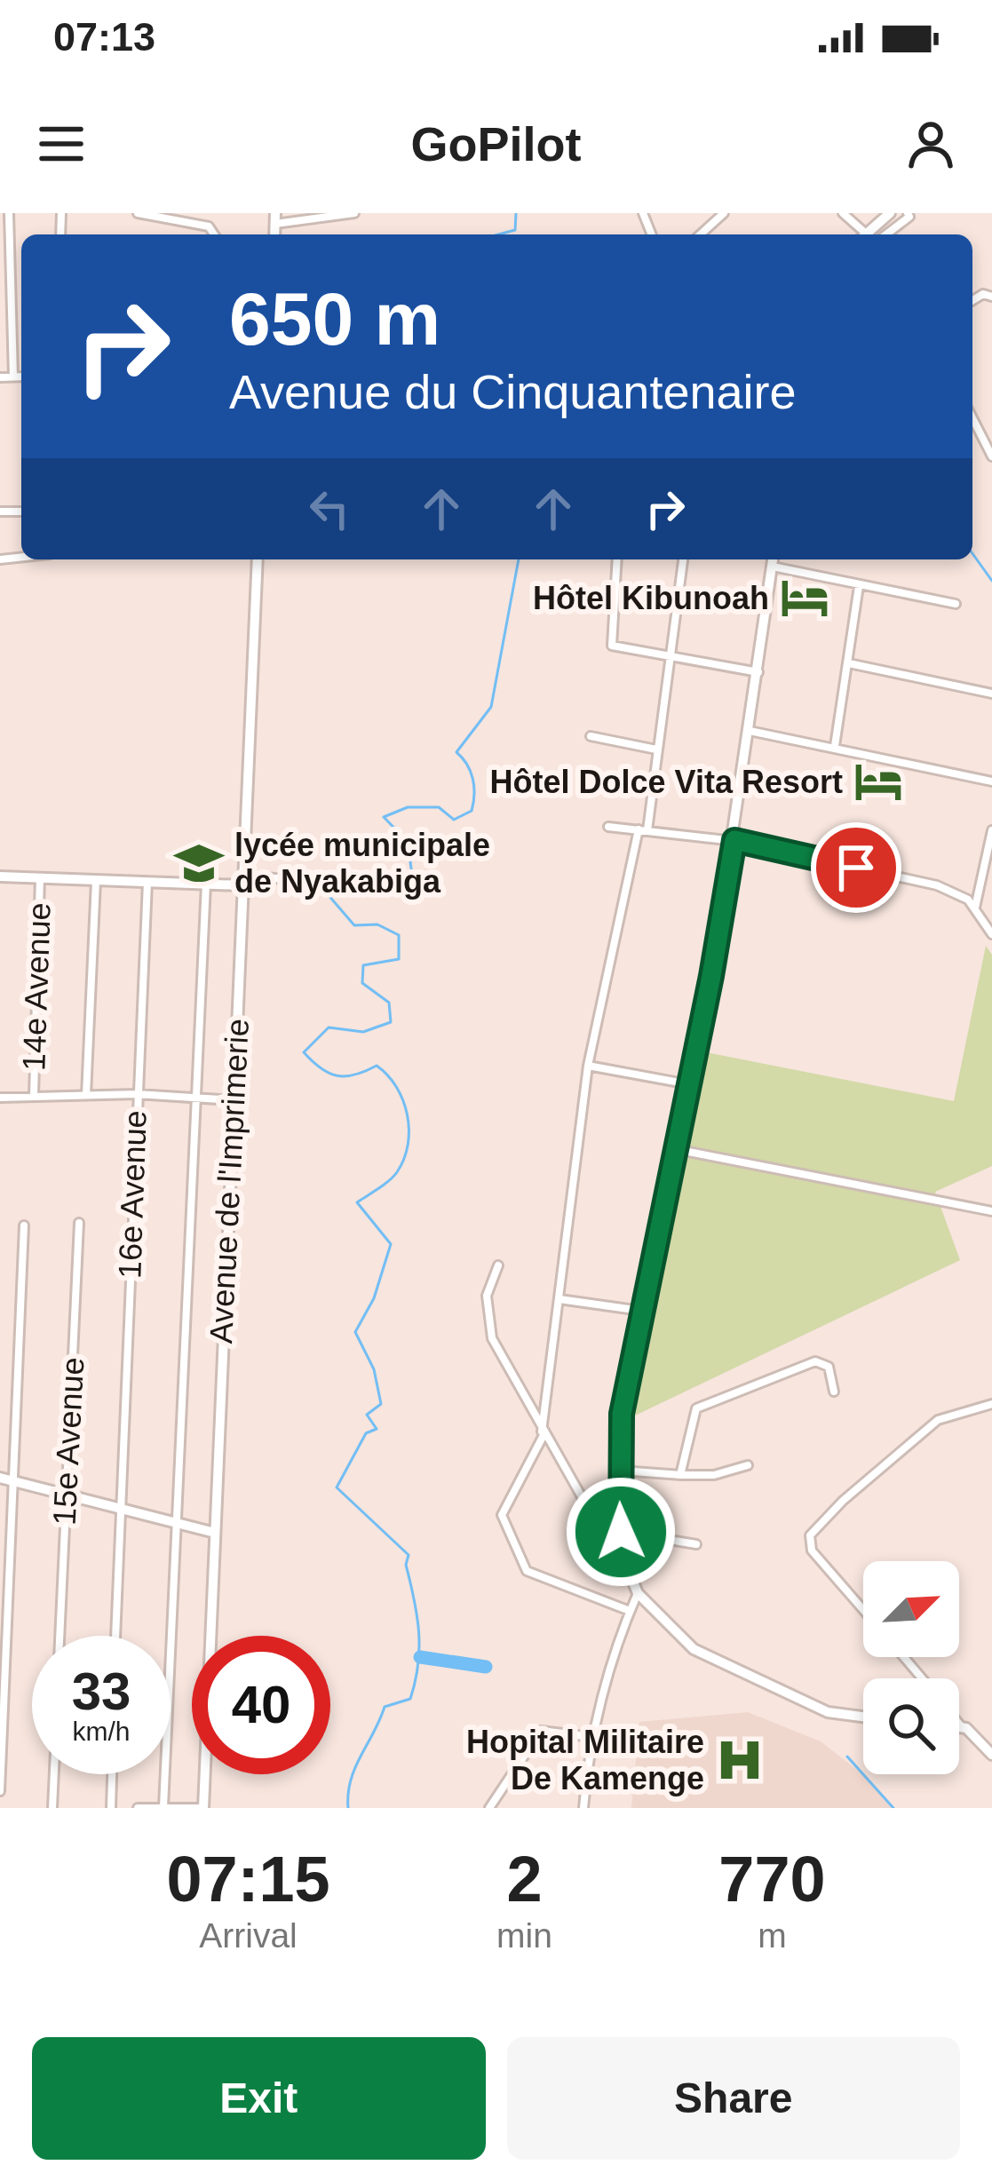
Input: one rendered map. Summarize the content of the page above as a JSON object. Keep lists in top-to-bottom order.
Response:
{
  "streets": {
    "street": [
      "14e Avenue",
      "Avenue de l'Imprimerie",
      "16e Avenue",
      "15e Avenue"
    ]
  },
  "places": {
    "hotel": ["Hôtel Kibunoah", "Hôtel Dolce Vita Resort"],
    "school or university": ["lycée municipale de Nyakabiga"],
    "hospital": ["Hopital Militaire De Kamenge"]
  },
  "north": "top right",
  "page": {
    "status": "07:13",
    "header": "GoPilot",
    "turn": ["650 m", "Avenue du Cinquantenaire"],
    "speed": "33 km/h",
    "limit": "40",
    "eta": [
      "07:15",
      "Arrival",
      "2",
      "min",
      "770",
      "m"
    ],
    "buttons": ["Exit", "Share"]
  }
}
